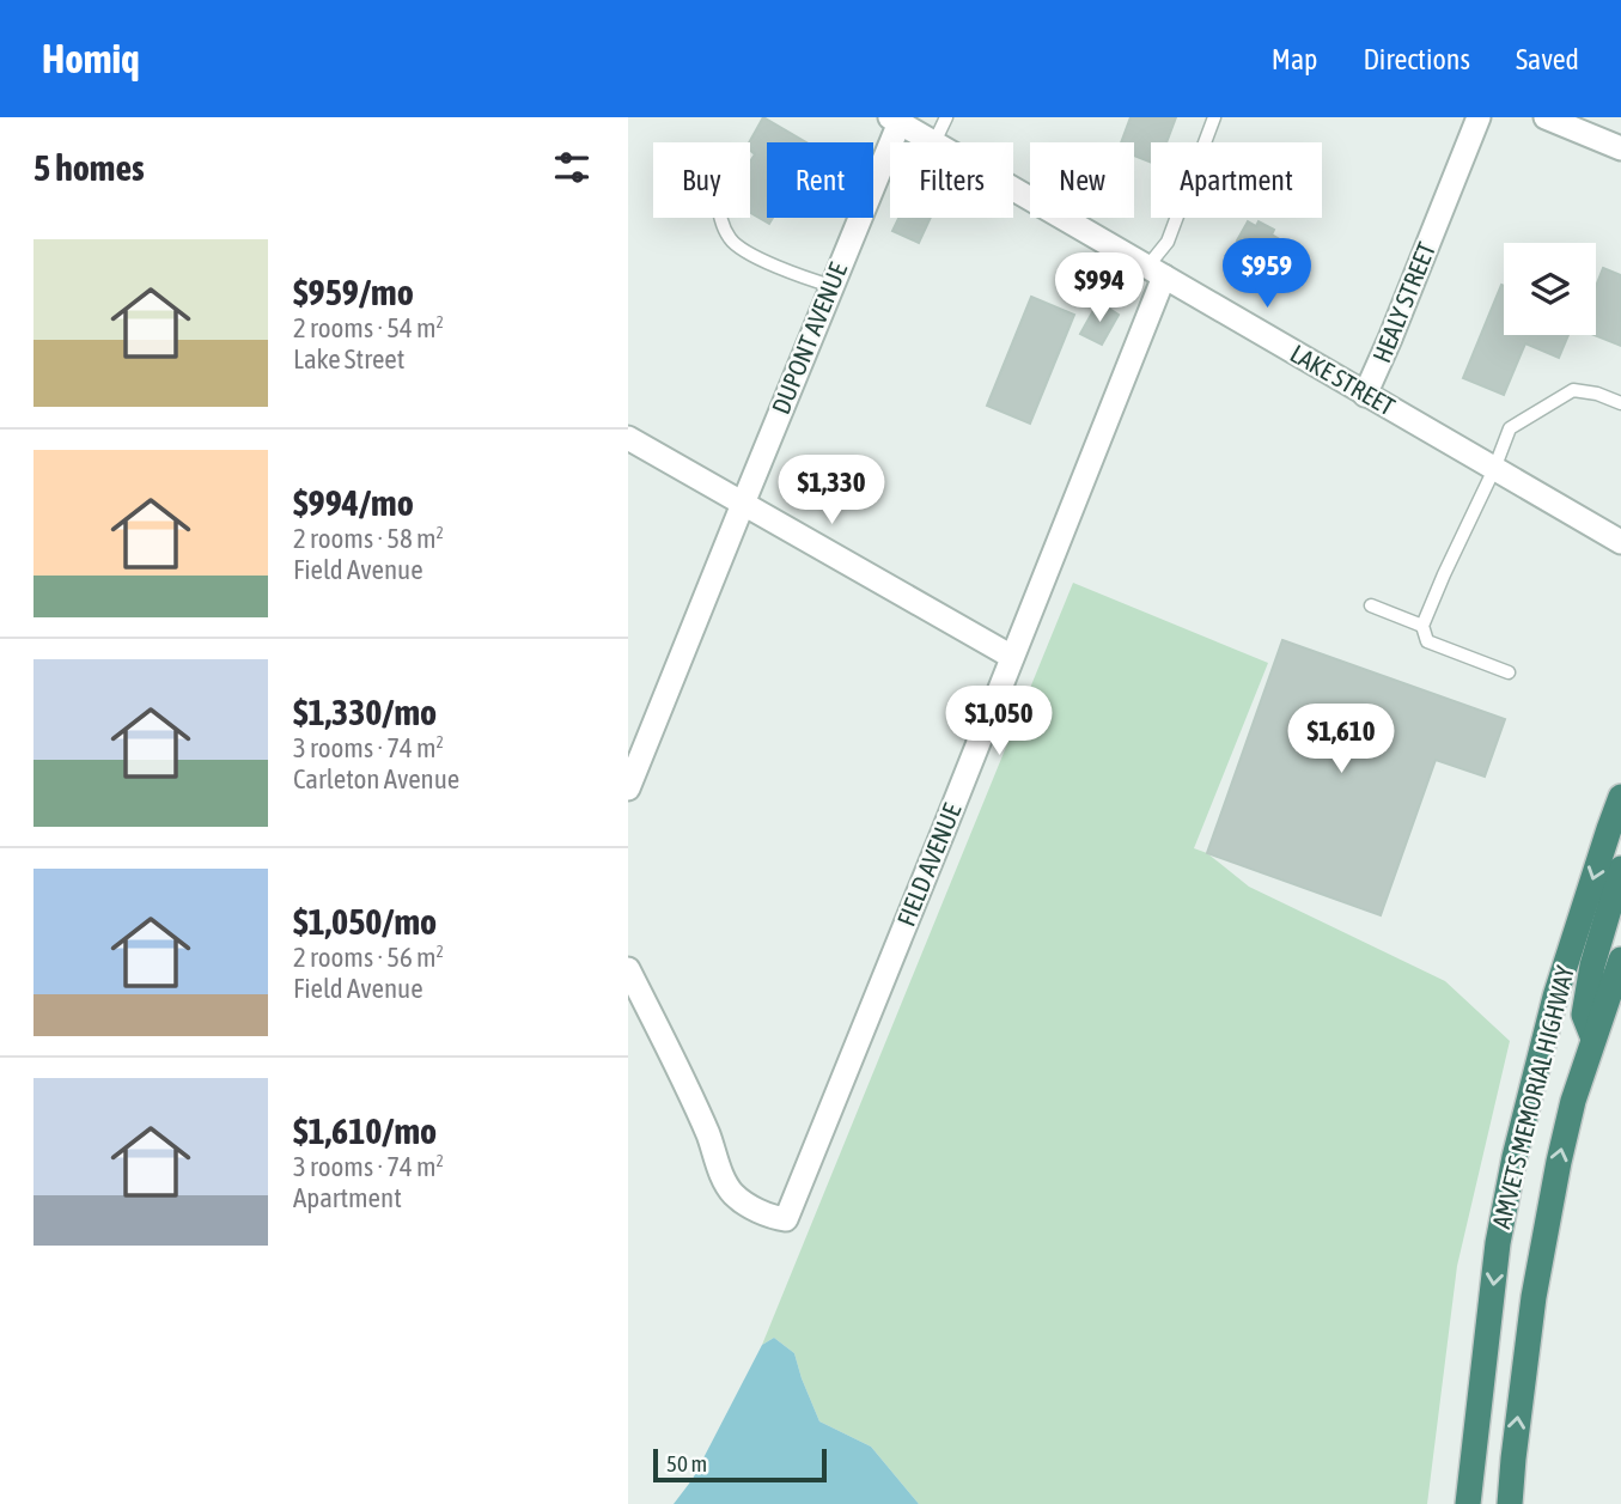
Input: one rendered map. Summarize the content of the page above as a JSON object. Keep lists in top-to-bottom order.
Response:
{
  "streets": {
    "highway": ["AMVETS MEMORIAL HIGHWAY"],
    "street": [
      "HEALY STREET",
      "DUPONT AVENUE",
      "LAKE STREET",
      "FIELD AVENUE"
    ]
  },
  "crossings": [
    ["HEALY STREET", "LAKE STREET"],
    ["DUPONT AVENUE", "LAKE STREET"],
    ["LAKE STREET", "FIELD AVENUE"]
  ],
  "scale_bar": "50 m",
  "page": {
    "header": "Homiq",
    "nav": ["Map", "Directions", "Saved"],
    "heading": "5 homes",
    "chip": [
      "Buy",
      "Rent",
      "Filters",
      "New",
      "Apartment"
    ],
    "list": [
      {
        "name": "$959/mo",
        "note": "2 rooms · 54 m² · Lake Street"
      },
      {
        "name": "$994/mo",
        "note": "2 rooms · 58 m² · Field Avenue"
      },
      {
        "name": "$1,330/mo",
        "note": "3 rooms · 74 m² · Carleton Avenue"
      },
      {
        "name": "$1,050/mo",
        "note": "2 rooms · 56 m² · Field Avenue"
      },
      {
        "name": "$1,610/mo",
        "note": "3 rooms · 74 m² · Apartment"
      }
    ],
    "price": [
      "$959",
      "$994",
      "$1,330",
      "$1,050",
      "$1,610"
    ],
    "scale": "50 m"
  }
}
